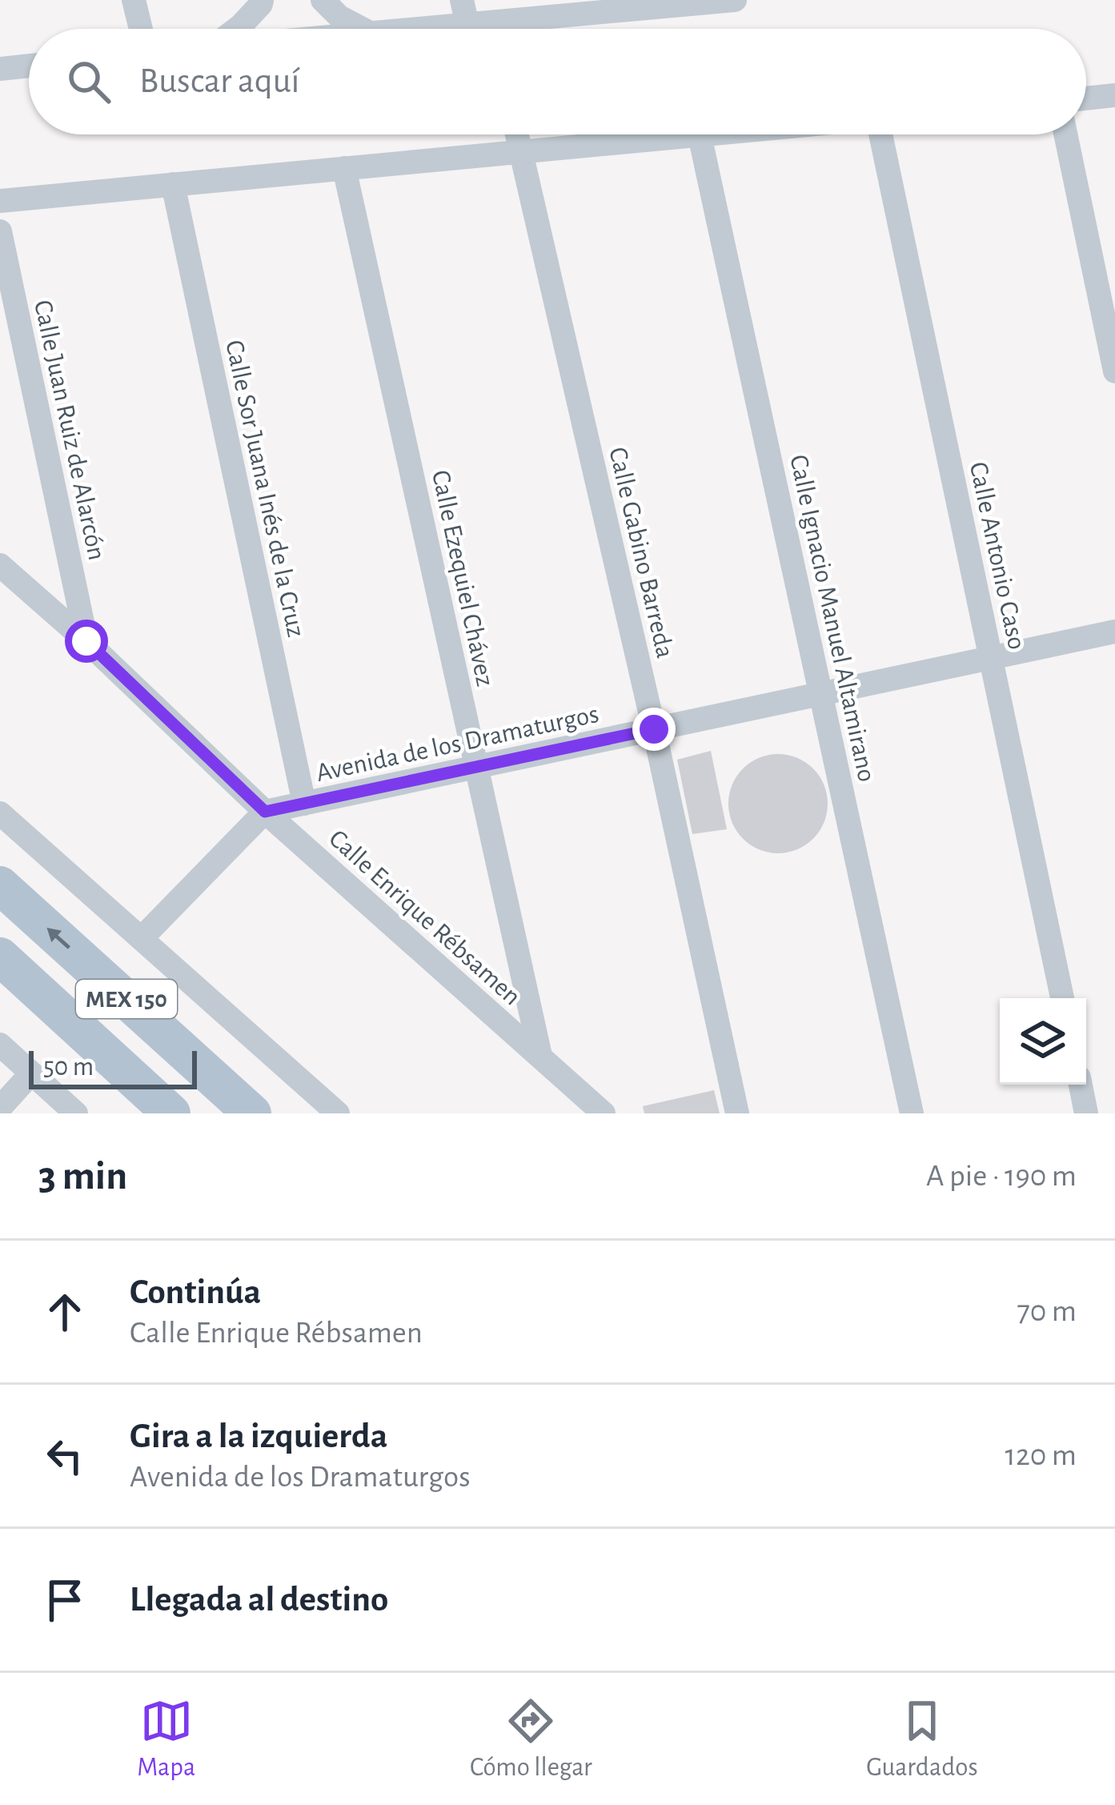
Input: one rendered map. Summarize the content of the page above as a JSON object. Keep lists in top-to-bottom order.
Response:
{
  "streets": {
    "main road": ["MEX 150"],
    "street": [
      "Calle Juan Ruiz de Alarcón",
      "Calle Sor Juana Inés de la Cruz",
      "Calle Gabino Barreda",
      "Calle Antonio Caso",
      "Calle Ezequiel Chávez",
      "Calle Ignacio Manuel Altamirano",
      "Avenida de los Dramaturgos",
      "Calle Enrique Rébsamen"
    ]
  },
  "crossings": [
    ["Calle Juan Ruiz de Alarcón", "Calle Enrique Rébsamen"],
    ["Calle Sor Juana Inés de la Cruz", "Avenida de los Dramaturgos"],
    ["Calle Gabino Barreda", "Avenida de los Dramaturgos"],
    ["Calle Antonio Caso", "Avenida de los Dramaturgos"],
    ["Calle Ezequiel Chávez", "Avenida de los Dramaturgos"],
    ["Calle Ezequiel Chávez", "Calle Enrique Rébsamen"],
    ["Calle Ignacio Manuel Altamirano", "Avenida de los Dramaturgos"],
    ["Avenida de los Dramaturgos", "Calle Enrique Rébsamen"]
  ],
  "scale_bar": "50 m",
  "page": {
    "search": "Buscar aquí",
    "scale": "50 m",
    "heading": ["3 min", "A pie · 190 m"],
    "list": [
      ["Continúa", "Calle Enrique Rébsamen", "70 m"],
      ["Gira a la izquierda", "Avenida de los Dramaturgos", "120 m"],
      "Llegada al destino"
    ],
    "nav": ["Mapa", "Cómo llegar", "Guardados"]
  }
}
